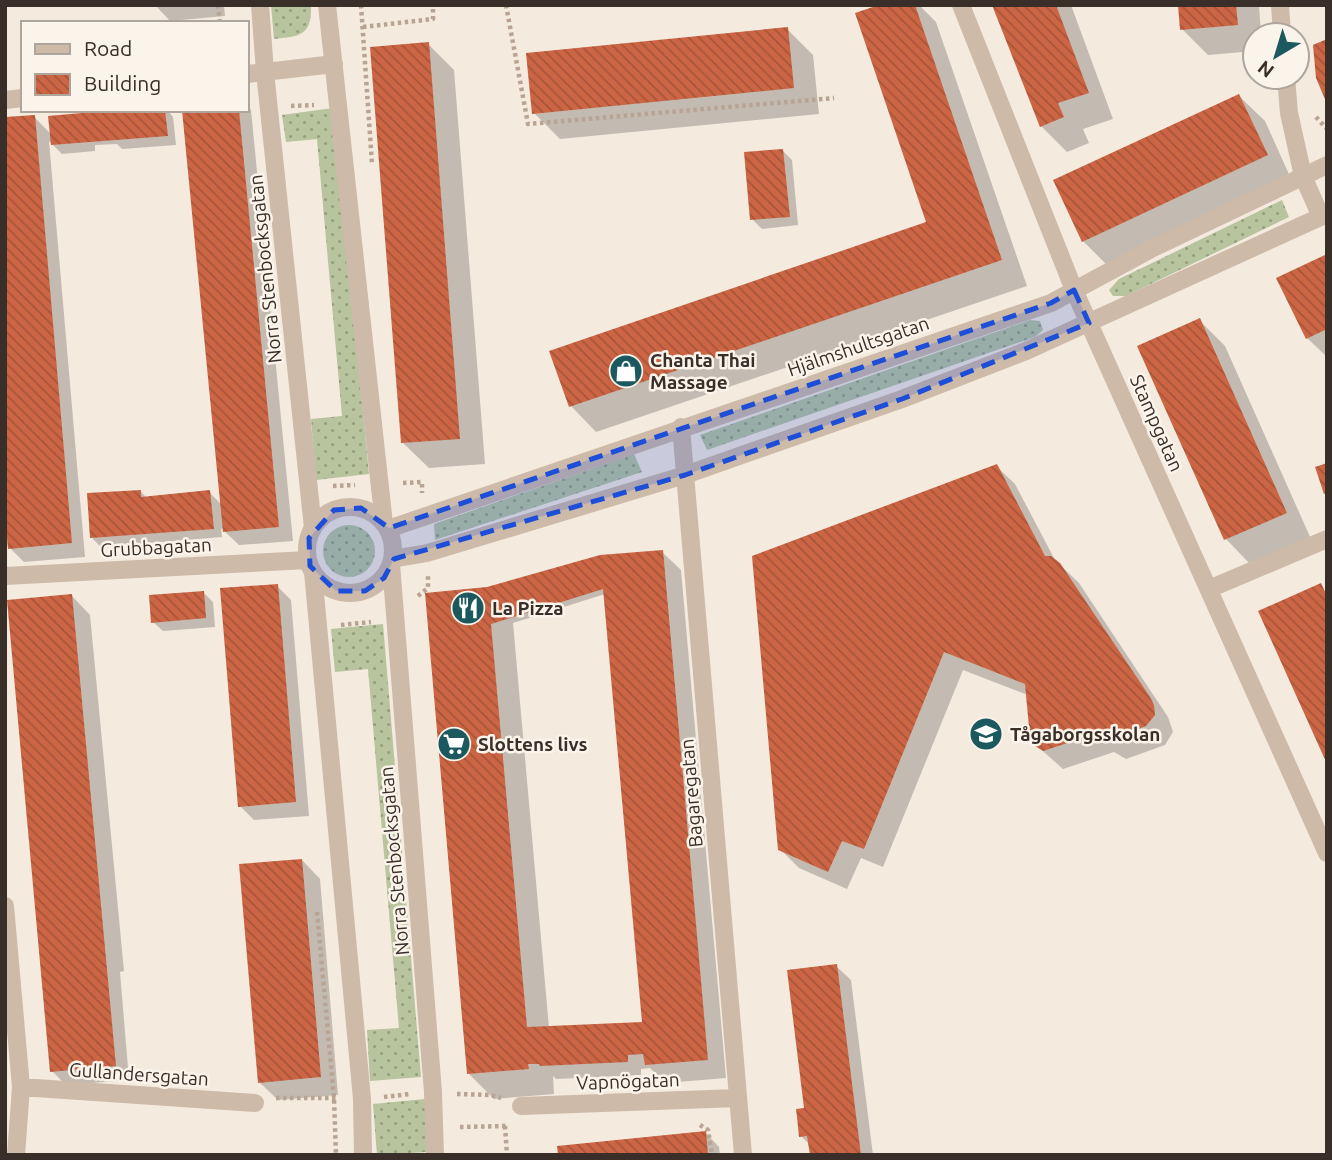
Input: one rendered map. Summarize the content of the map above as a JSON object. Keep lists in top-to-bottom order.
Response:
{
  "streets": {
    "street": [
      "Norra Stenbocksgatan",
      "Hjälmshultsgatan",
      "Stampgatan",
      "Grubbagatan",
      "Bagaregatan",
      "Gullandersgatan",
      "Vapnögatan"
    ]
  },
  "crossings": [
    ["Norra Stenbocksgatan", "Hjälmshultsgatan"],
    ["Norra Stenbocksgatan", "Grubbagatan"],
    ["Hjälmshultsgatan", "Stampgatan"],
    ["Hjälmshultsgatan", "Grubbagatan"],
    ["Hjälmshultsgatan", "Bagaregatan"],
    ["Bagaregatan", "Vapnögatan"]
  ],
  "places": {
    "shop": ["Chanta Thai Massage"],
    "restaurant": ["La Pizza"],
    "school or university": ["Tågaborgsskolan"],
    "supermarket": ["Slottens livs"]
  },
  "legend": ["Road", "Building"],
  "north": "bottom left"
}
